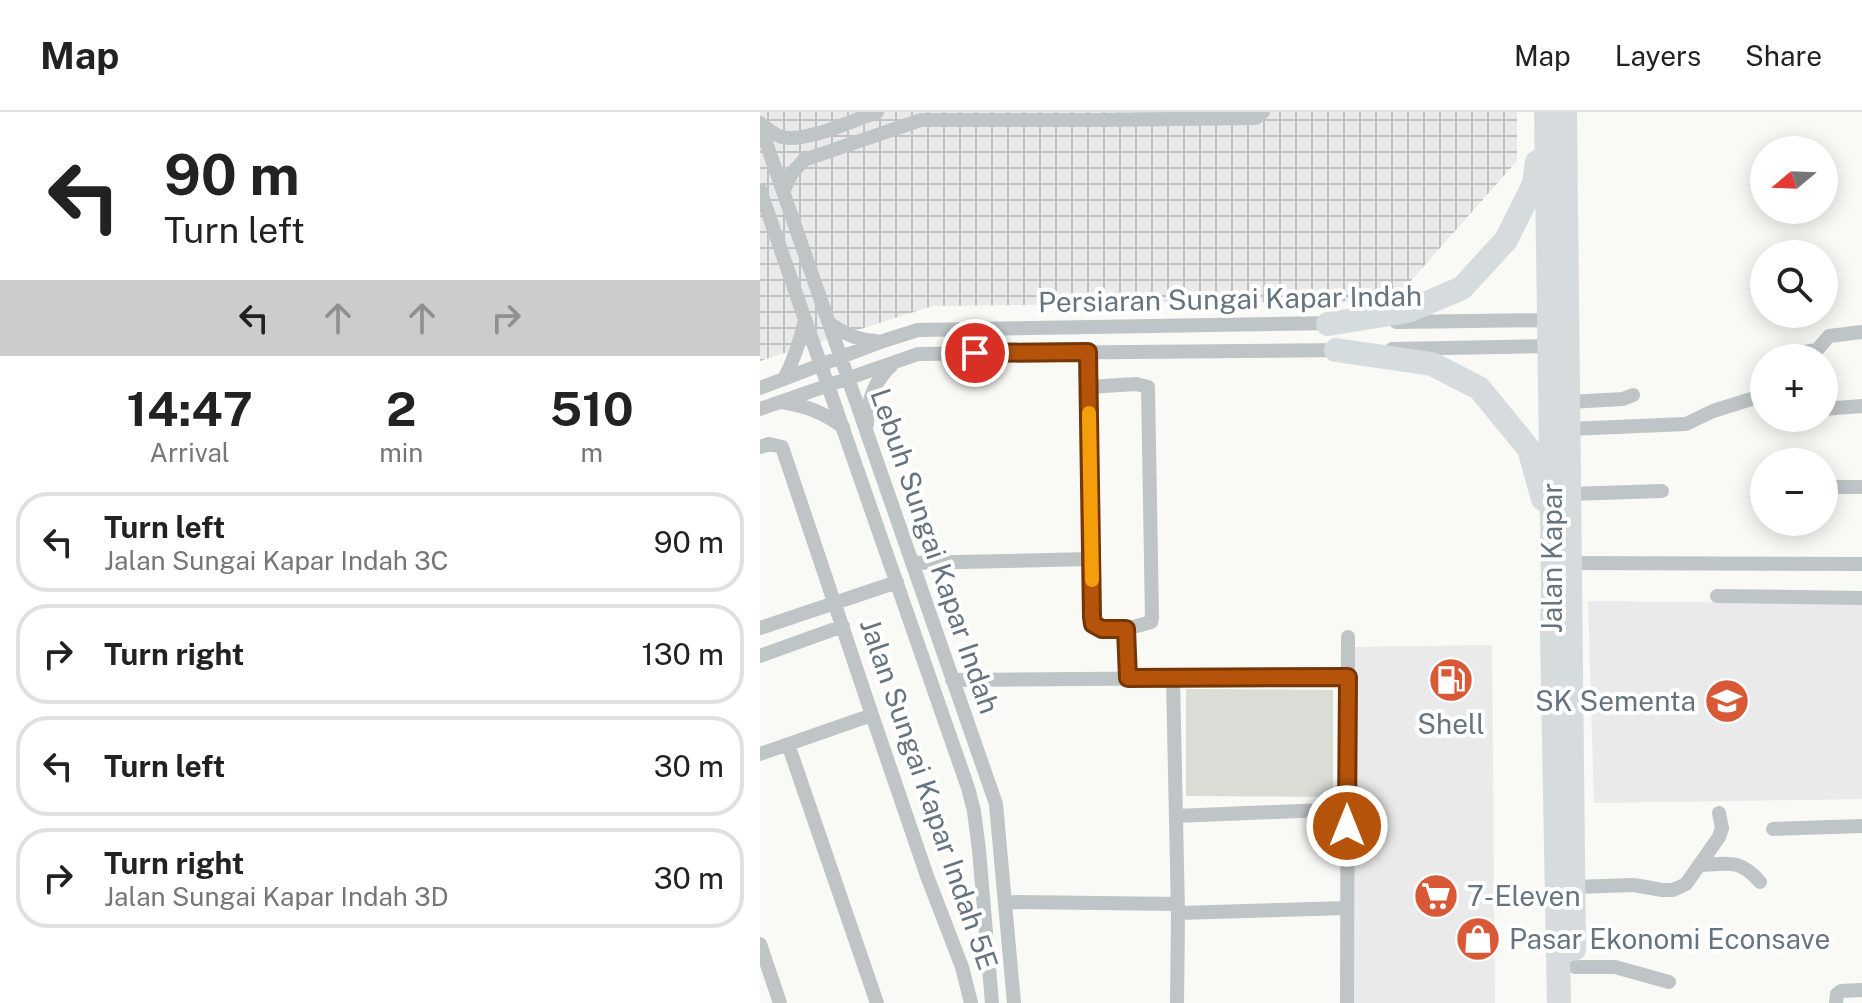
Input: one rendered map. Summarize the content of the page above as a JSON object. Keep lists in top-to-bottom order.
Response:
{
  "streets": {
    "highway": ["Jalan Kapar"],
    "street": ["Persiaran Sungai Kapar Indah", "Lebuh Sungai Kapar Indah", "Jalan Sungai Kapar Indah 5E"]
  },
  "crossings": [
    ["Persiaran Sungai Kapar Indah", "Lebuh Sungai Kapar Indah"],
    ["Persiaran Sungai Kapar Indah", "Jalan Kapar"]
  ],
  "places": {
    "fuel station": ["Shell"],
    "school or university": ["SK Sementa"],
    "supermarket": ["7-Eleven"],
    "shop": ["Pasar Ekonomi Econsave"]
  },
  "north": "left",
  "page": {
    "header": "Map",
    "nav": ["Map", "Layers", "Share"],
    "turn": ["90 m", "Turn left"],
    "map_buttons": ["+", "−"],
    "eta": [
      "14:47",
      "Arrival",
      "2",
      "min",
      "510",
      "m"
    ],
    "list": [
      {
        "name": "Turn left",
        "note": "Jalan Sungai Kapar Indah 3C",
        "value": "90 m"
      },
      {
        "name": "Turn right",
        "value": "130 m"
      },
      {
        "name": "Turn left",
        "value": "30 m"
      },
      {
        "name": "Turn right",
        "note": "Jalan Sungai Kapar Indah 3D",
        "value": "30 m"
      }
    ]
  }
}
